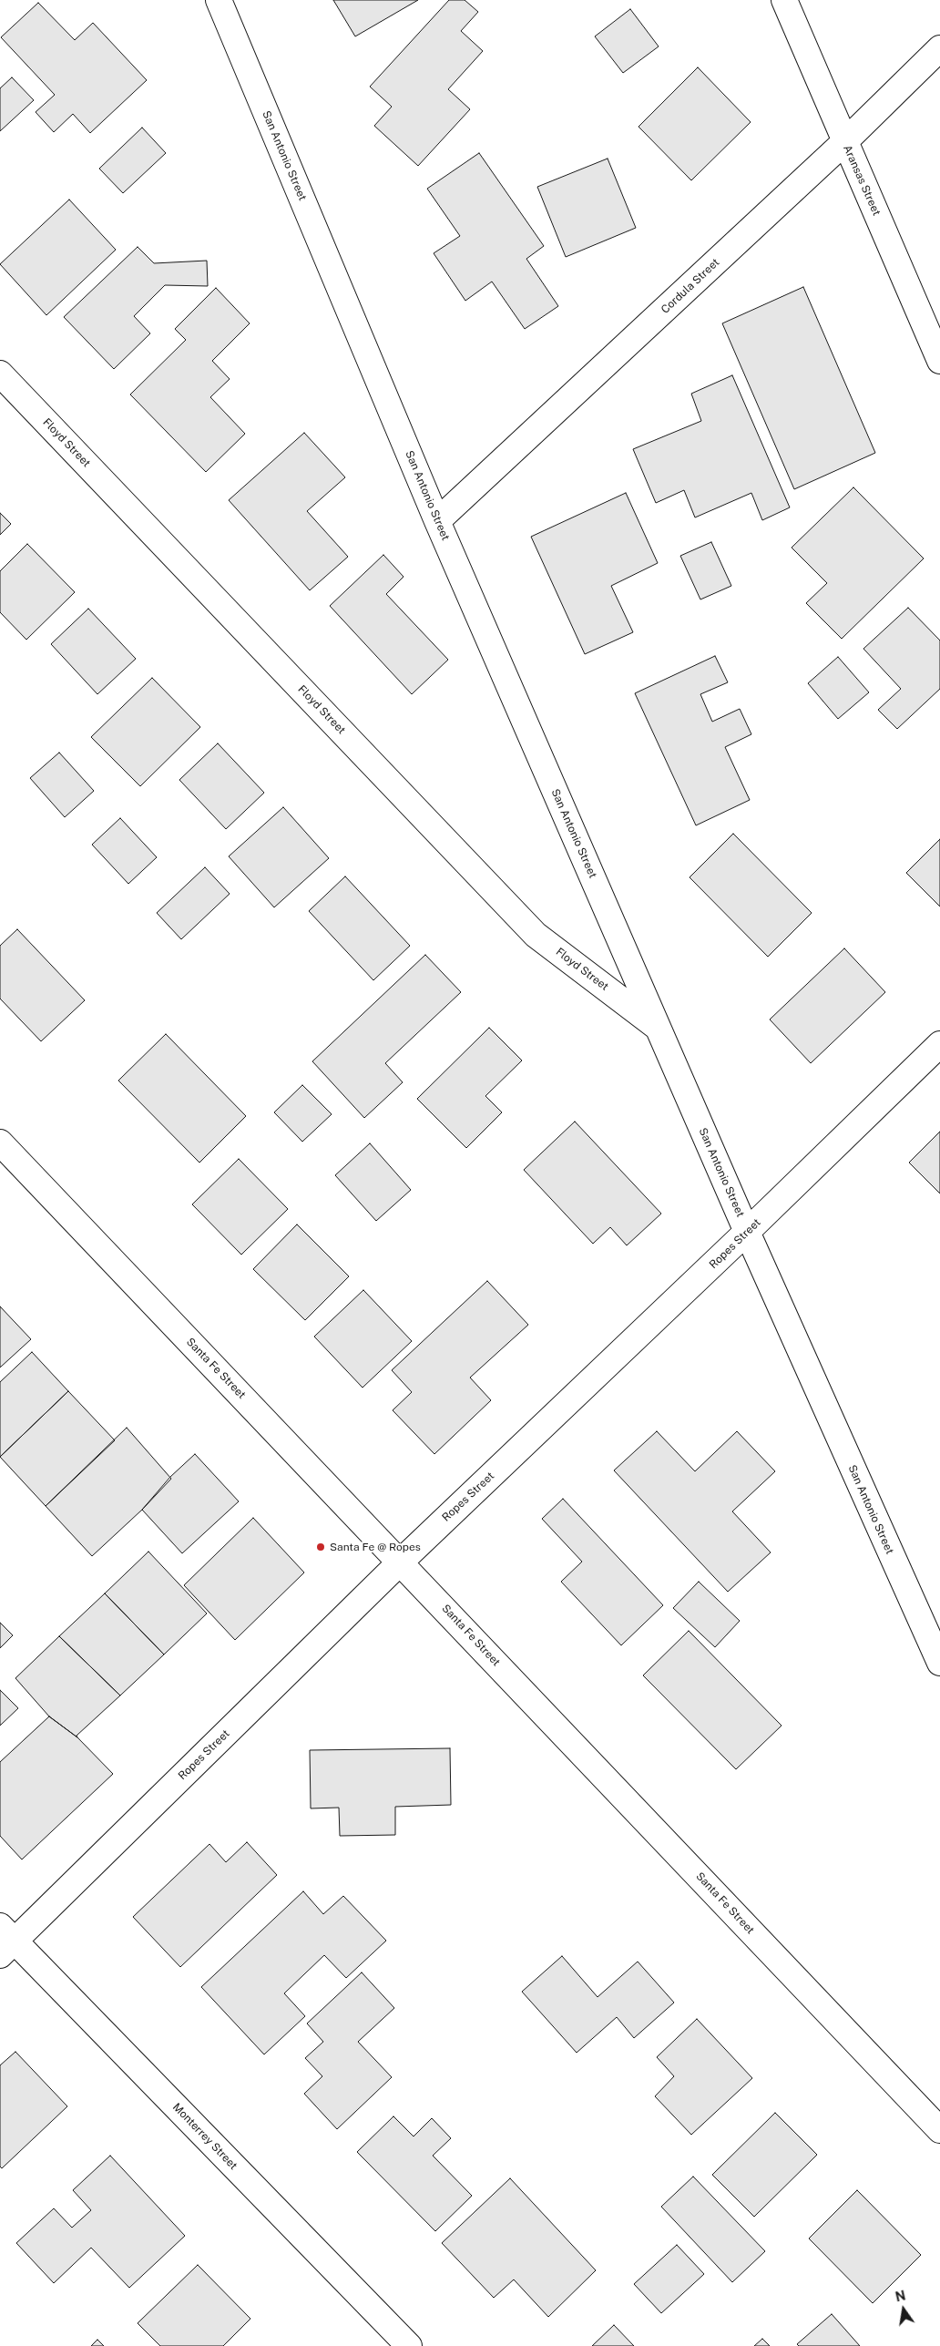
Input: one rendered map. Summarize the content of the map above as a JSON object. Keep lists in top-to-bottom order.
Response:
{
  "streets": {
    "street": [
      "San Antonio Street",
      "Aransas Street",
      "Cordula Street",
      "Floyd Street",
      "Ropes Street",
      "Santa Fe Street",
      "Monterrey Street"
    ]
  },
  "crossings": [
    ["San Antonio Street", "Cordula Street"],
    ["San Antonio Street", "Floyd Street"],
    ["San Antonio Street", "Ropes Street"],
    ["Aransas Street", "Cordula Street"],
    ["Ropes Street", "Santa Fe Street"],
    ["Ropes Street", "Monterrey Street"]
  ],
  "places": ["Santa Fe @ Ropes"],
  "north": "top"
}
